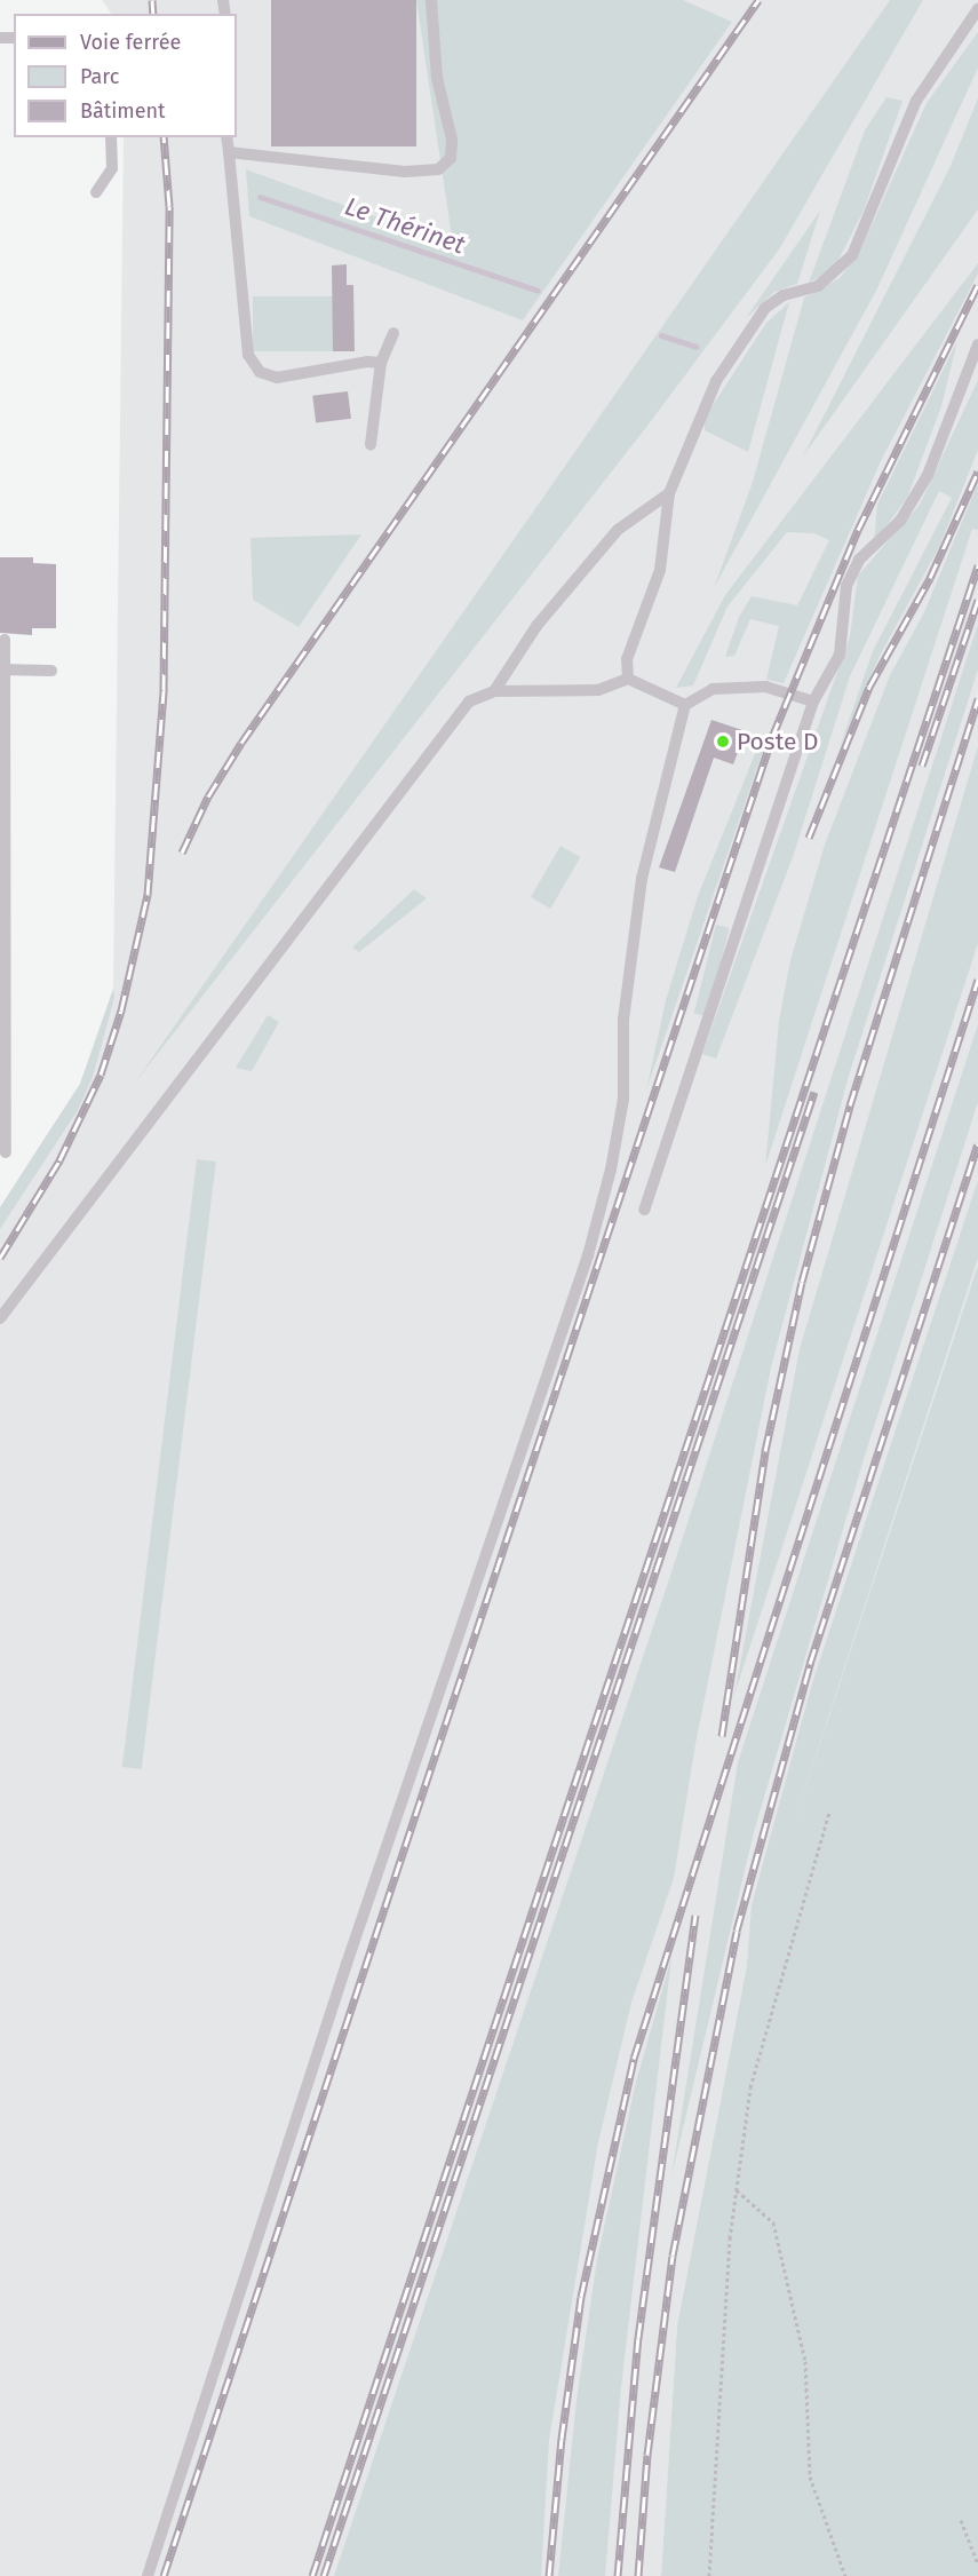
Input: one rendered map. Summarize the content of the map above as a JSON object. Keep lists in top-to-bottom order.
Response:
{
  "water": ["Le Thérinet"],
  "places": ["Poste D"],
  "legend": ["Voie ferrée", "Parc", "Bâtiment"]
}
